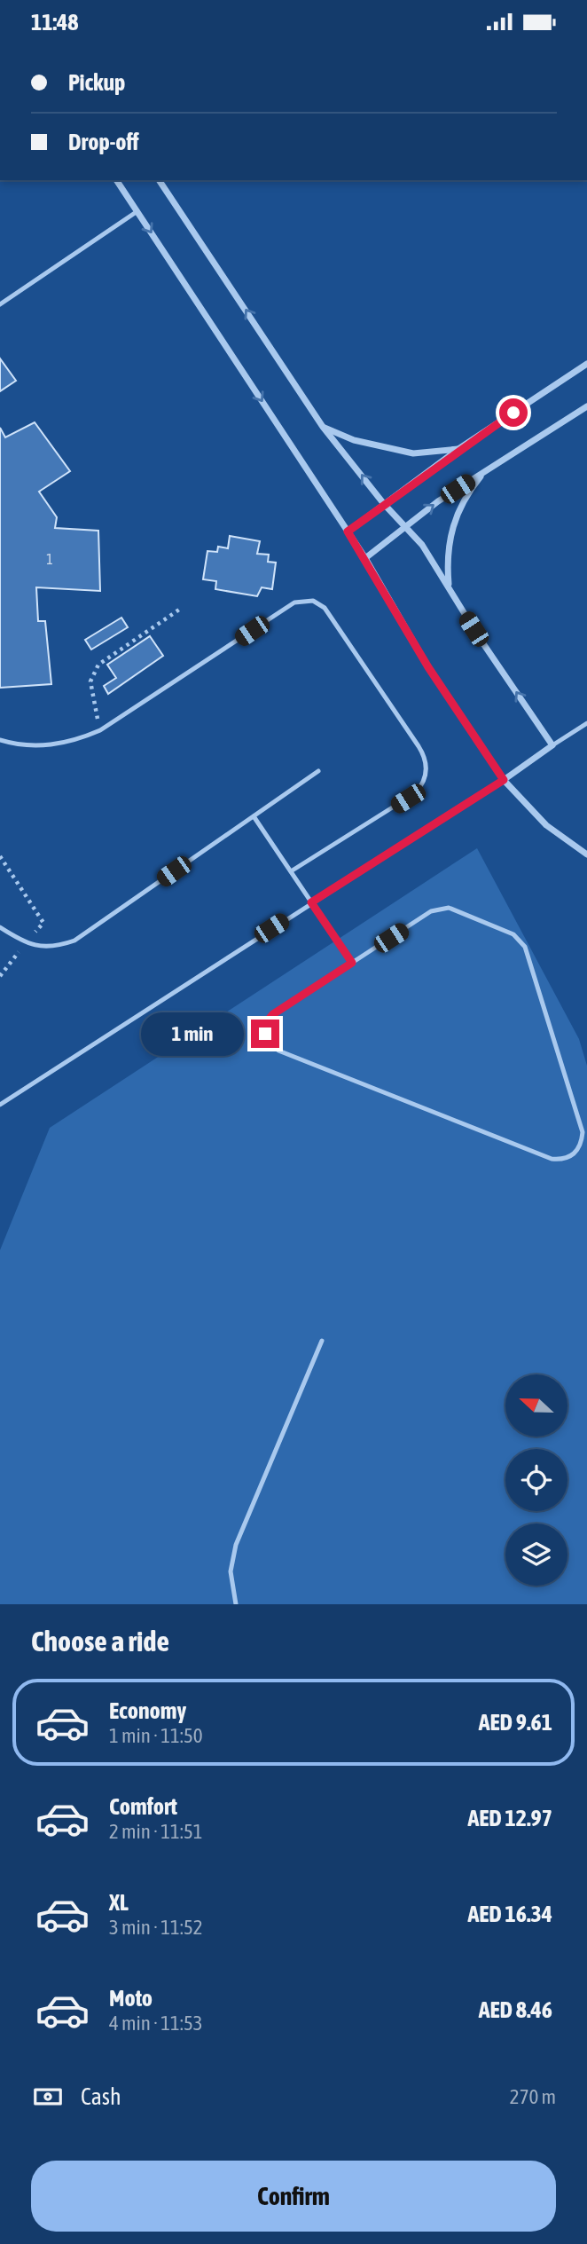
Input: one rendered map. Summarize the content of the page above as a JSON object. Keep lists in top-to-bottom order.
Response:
{
  "house_numbers": ["1"],
  "north": "left",
  "page": {
    "status": "11:48",
    "banner": ["Pickup", "Drop-off"],
    "bubble": "1 min",
    "heading": "Choose a ride",
    "list": [
      {
        "name": "Economy",
        "note": "1 min · 11:50",
        "value": "AED 9.61"
      },
      {
        "name": "Comfort",
        "note": "2 min · 11:51",
        "value": "AED 12.97"
      },
      {
        "name": "XL",
        "note": "3 min · 11:52",
        "value": "AED 16.34"
      },
      {
        "name": "Moto",
        "note": "4 min · 11:53",
        "value": "AED 8.46"
      }
    ],
    "pay": ["Cash", "270 m"],
    "buttons": "Confirm"
  }
}
